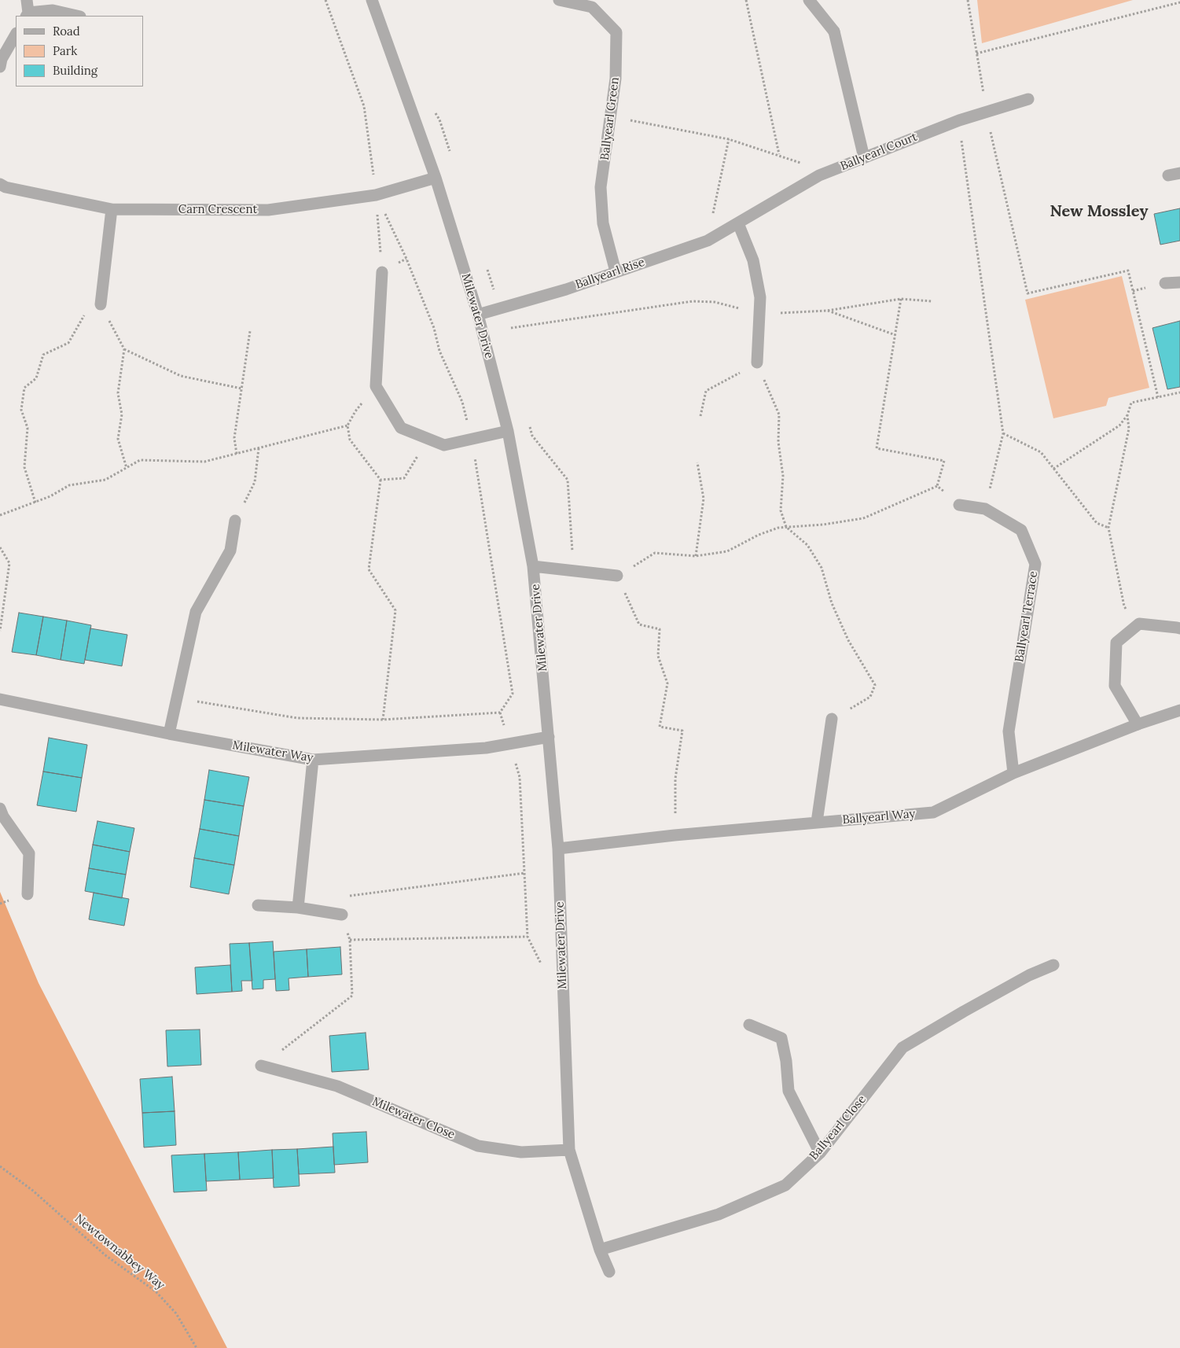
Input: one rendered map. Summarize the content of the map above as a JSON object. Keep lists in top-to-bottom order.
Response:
{
  "streets": {
    "street": [
      "Ballyearl Green",
      "Ballyearl Court",
      "Carn Crescent",
      "Ballyearl Rise",
      "Milewater Drive",
      "Ballyearl Terrace",
      "Milewater Way",
      "Ballyearl Way",
      "Milewater Close",
      "Ballyearl Close"
    ],
    "path": ["Newtownabbey Way"]
  },
  "crossings": [
    ["Ballyearl Green", "Ballyearl Rise"],
    ["Ballyearl Court", "Ballyearl Rise"],
    ["Carn Crescent", "Milewater Drive"],
    ["Ballyearl Rise", "Milewater Drive"],
    ["Milewater Drive", "Milewater Way"],
    ["Milewater Drive", "Ballyearl Way"],
    ["Milewater Drive", "Milewater Close"],
    ["Milewater Drive", "Ballyearl Close"],
    ["Ballyearl Terrace", "Ballyearl Way"]
  ],
  "districts": ["New Mossley"],
  "legend": ["Road", "Park", "Building"]
}
